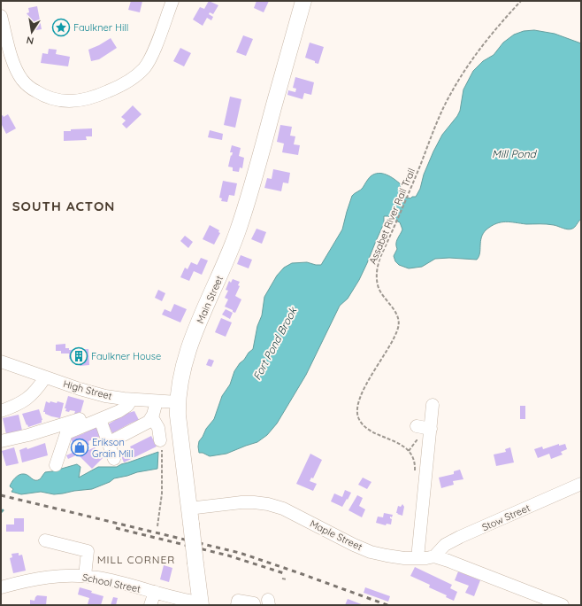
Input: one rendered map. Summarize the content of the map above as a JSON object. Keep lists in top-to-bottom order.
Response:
{
  "streets": {
    "main road": ["Main Street"],
    "street": [
      "High Street",
      "Stow Street",
      "Maple Street",
      "School Street"
    ],
    "path": ["Assabet River Rail Trail"]
  },
  "crossings": [
    ["Main Street", "High Street"],
    ["Main Street", "Maple Street"],
    ["Main Street", "School Street"],
    ["Stow Street", "Maple Street"]
  ],
  "districts": ["SOUTH ACTON", "MILL CORNER"],
  "water": ["Mill Pond", "Fort Pond Brook"],
  "places": {
    "place": ["Faulkner Hill"],
    "building": ["Faulkner House"],
    "shop": ["Erikson Grain Mill"]
  },
  "north": "bottom"
}
